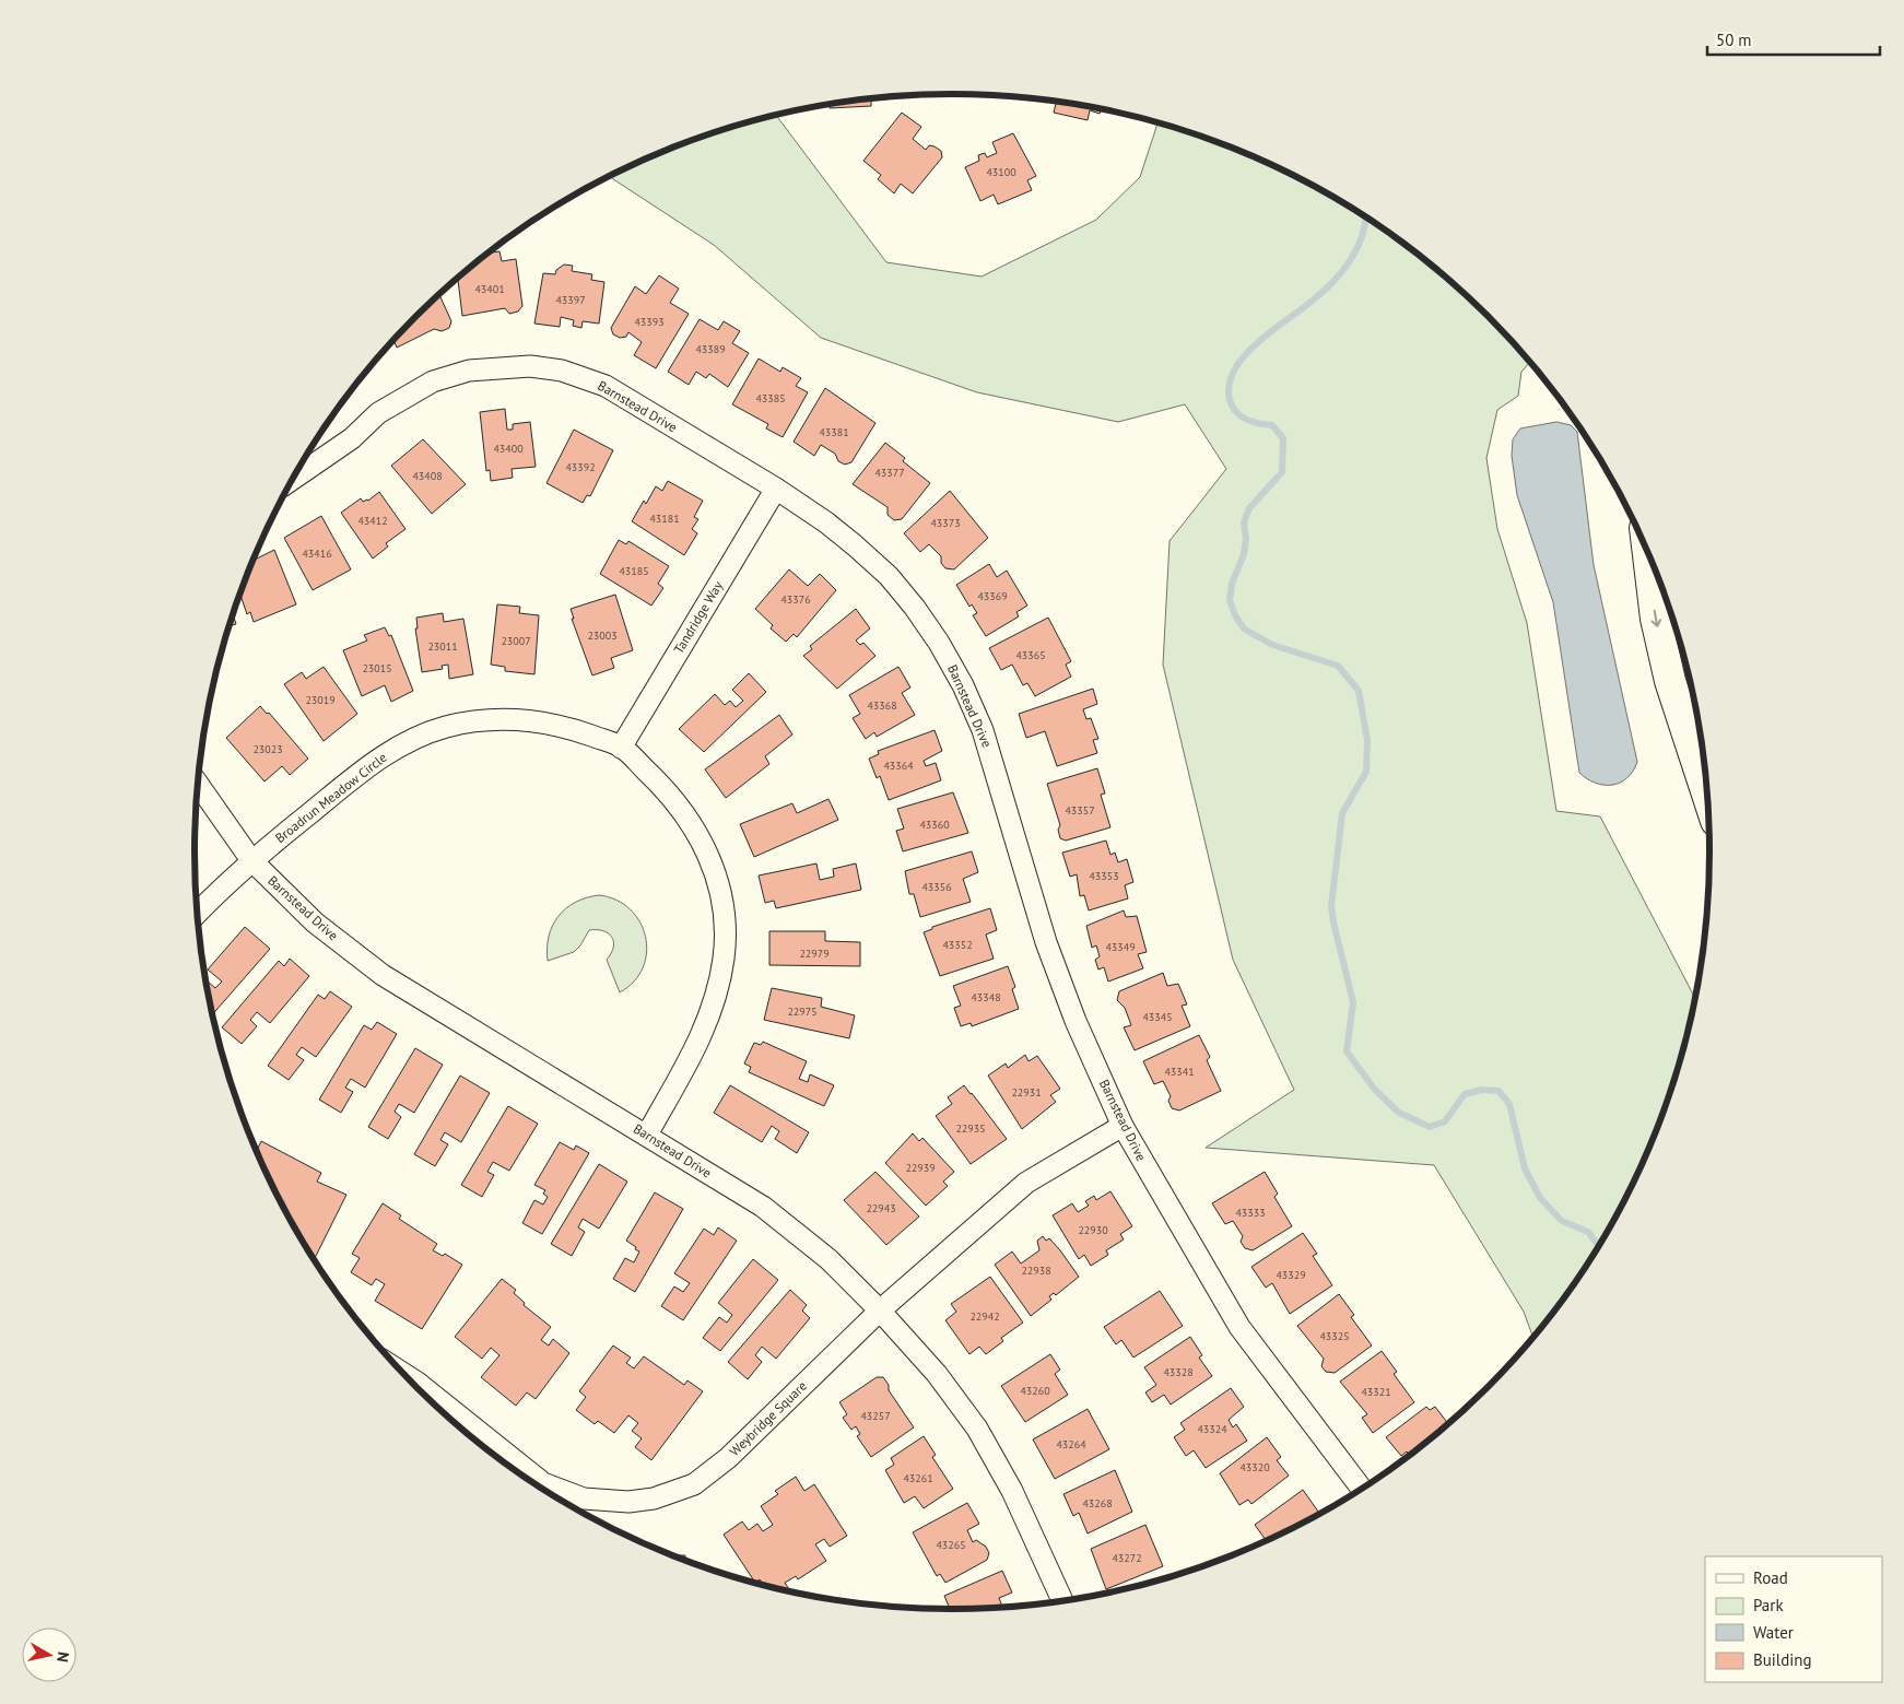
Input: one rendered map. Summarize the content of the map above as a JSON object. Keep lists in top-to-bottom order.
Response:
{
  "streets": {
    "street": [
      "Barnstead Drive",
      "Tandridge Way",
      "Broadrun Meadow Circle",
      "Weybridge Square"
    ]
  },
  "crossings": [
    ["Barnstead Drive", "Tandridge Way"],
    ["Barnstead Drive", "Broadrun Meadow Circle"],
    ["Barnstead Drive", "Weybridge Square"],
    ["Tandridge Way", "Broadrun Meadow Circle"]
  ],
  "house_numbers": [
    "43100",
    "43401",
    "43397",
    "43393",
    "43389",
    "43385",
    "43381",
    "43400",
    "43392",
    "43377",
    "43408",
    "43181",
    "43412",
    "43373",
    "43416",
    "43185",
    "43369",
    "43376",
    "23003",
    "23007",
    "23011",
    "43365",
    "23015",
    "23019",
    "43368",
    "23023",
    "43364",
    "43357",
    "43360",
    "43353",
    "43356",
    "43352",
    "43349",
    "22979",
    "43348",
    "22975",
    "43345",
    "43341",
    "22931",
    "22935",
    "22939",
    "22943",
    "43333",
    "22930",
    "22938",
    "43329",
    "22942",
    "43325",
    "43328",
    "43260",
    "43321",
    "43257",
    "43324",
    "43264",
    "43320",
    "43261",
    "43268",
    "43265",
    "43272"
  ],
  "legend": [
    "Road",
    "Park",
    "Water",
    "Building"
  ],
  "scale_bar": "50 m",
  "north": "right"
}
